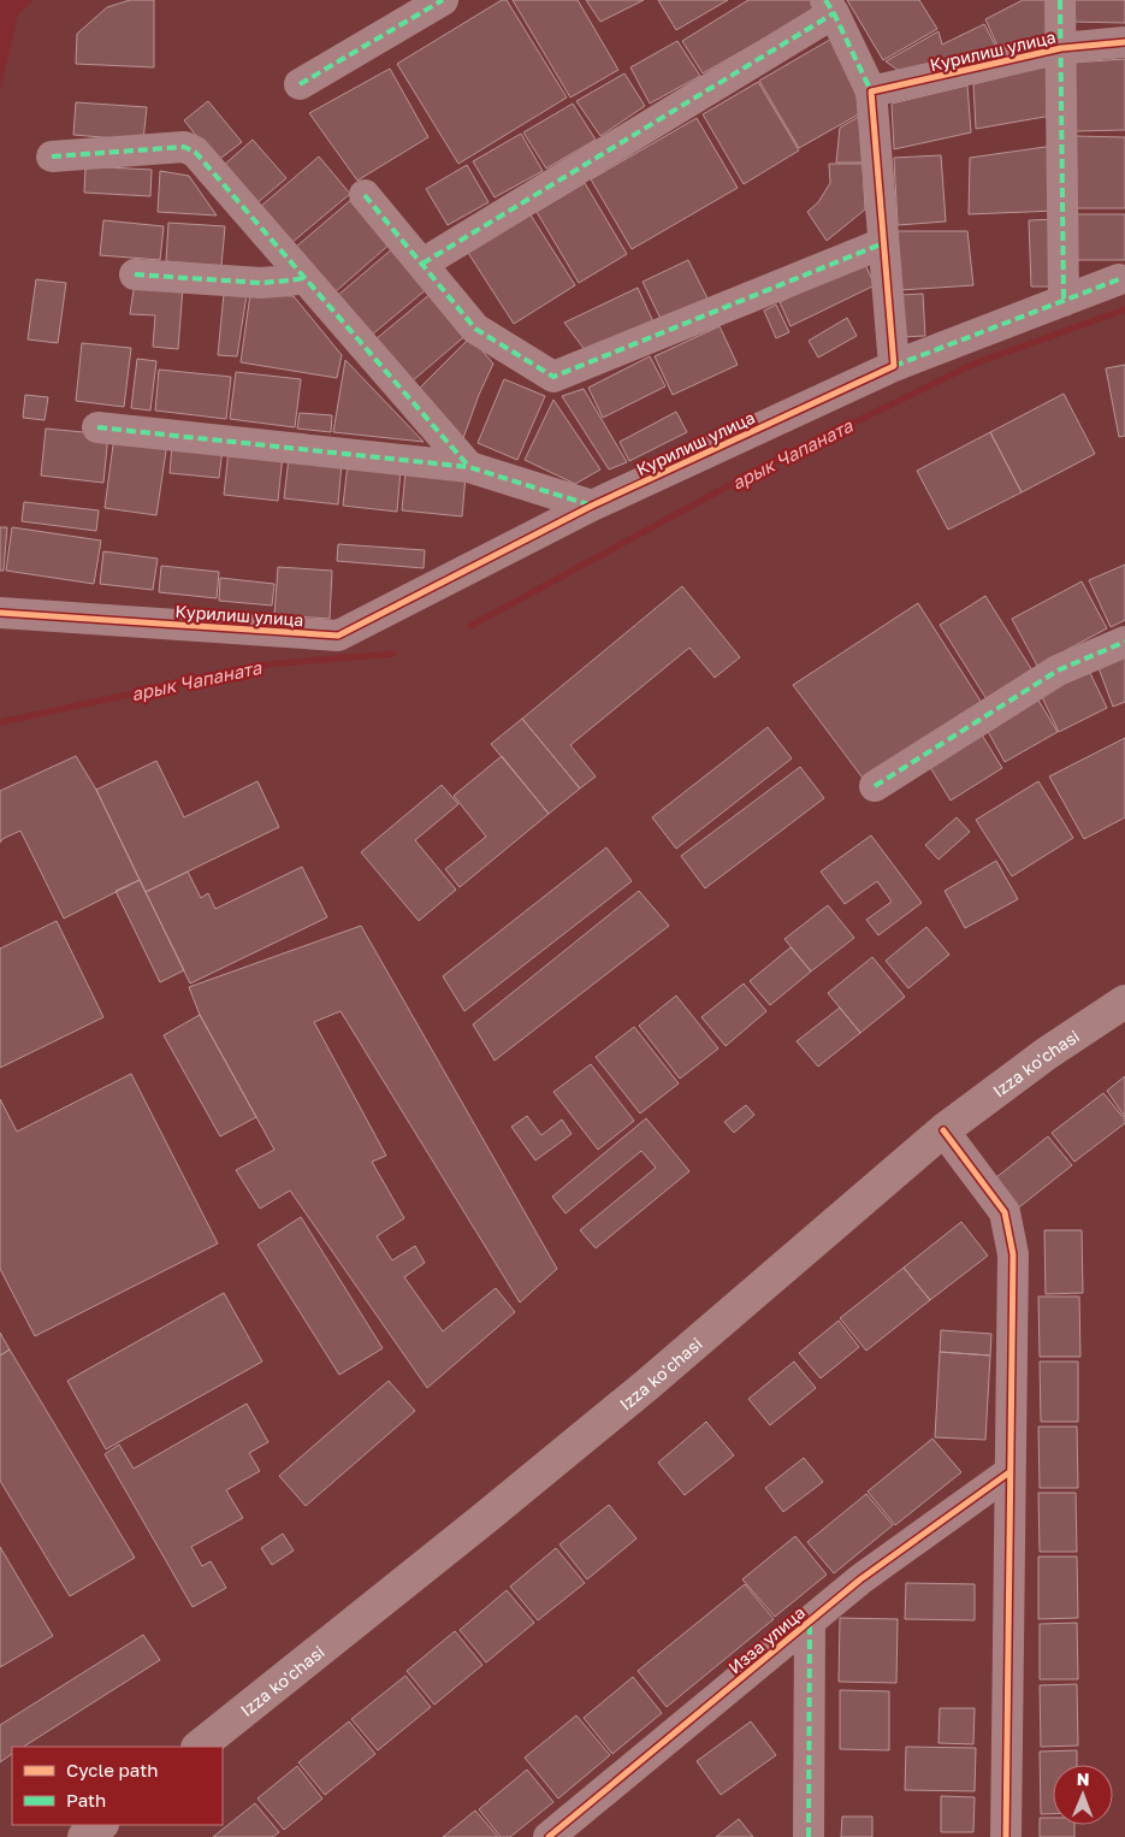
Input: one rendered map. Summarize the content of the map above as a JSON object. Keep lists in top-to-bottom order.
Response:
{
  "streets": {
    "main road": ["Izza ko'chasi"],
    "street": ["Курилиш улица", "Изза улица"]
  },
  "water": ["арык Чапаната"],
  "legend": ["Cycle path", "Path"],
  "north": "top"
}
